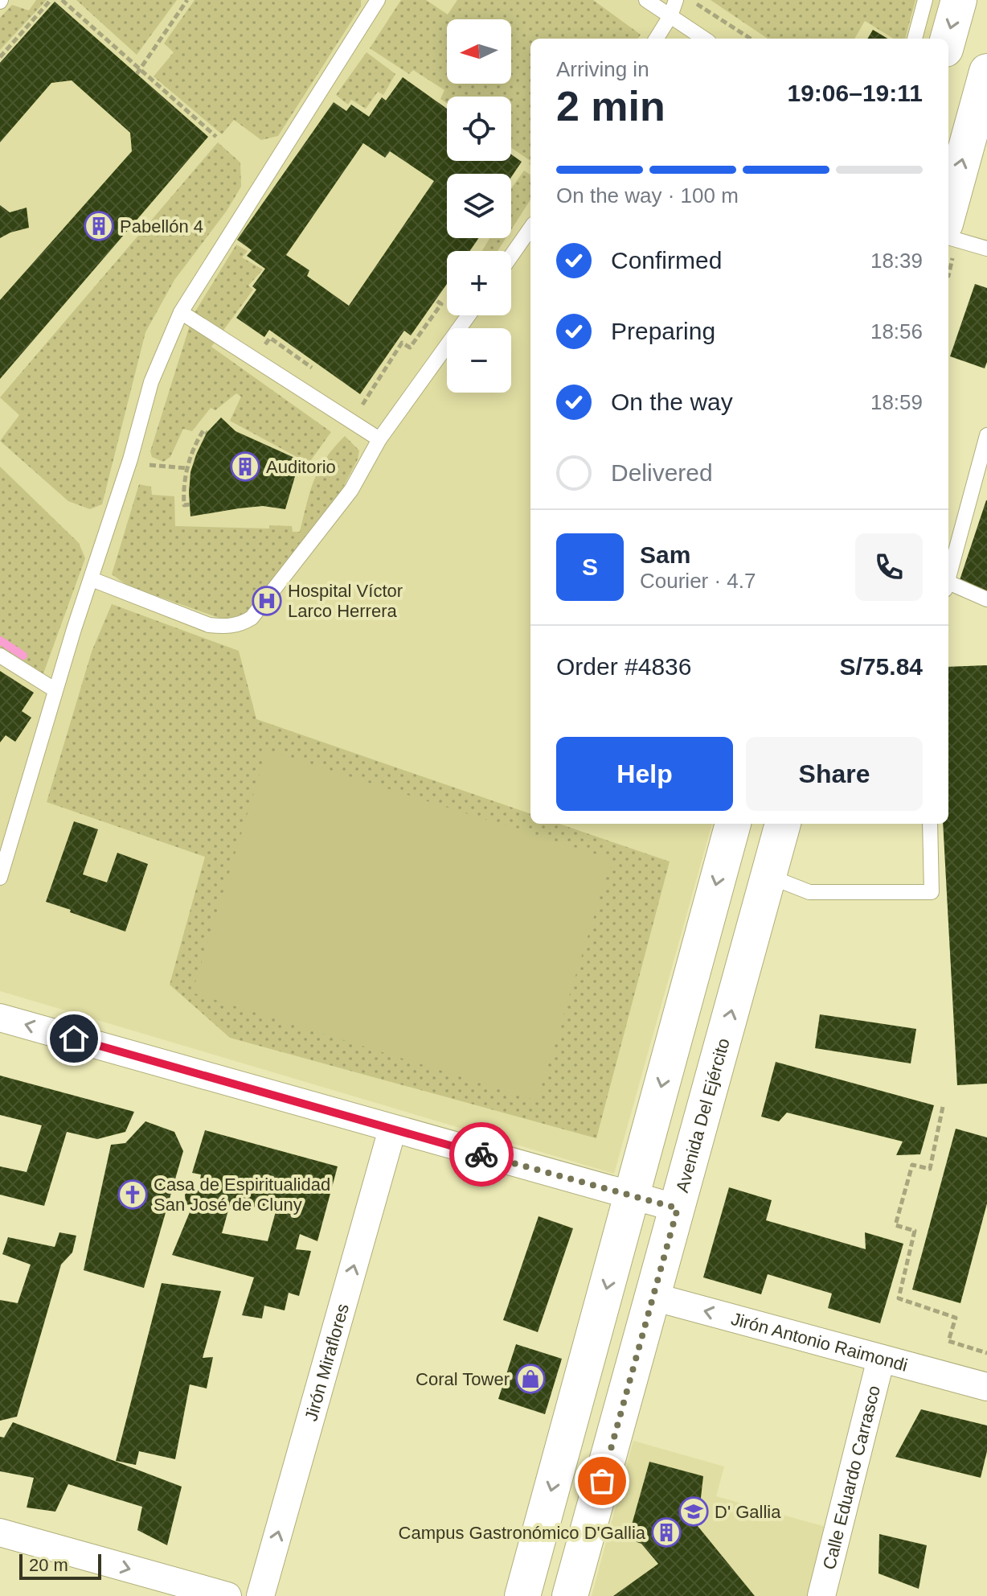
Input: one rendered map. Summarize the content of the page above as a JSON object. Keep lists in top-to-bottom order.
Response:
{
  "streets": {
    "main road": ["Avenida Del Ejército"],
    "street": ["Jirón Antonio Raimondi", "Jirón Miraflores", "Calle Eduardo Carrasco"]
  },
  "crossings": [
    ["Avenida Del Ejército", "Jirón Antonio Raimondi"],
    ["Jirón Antonio Raimondi", "Calle Eduardo Carrasco"]
  ],
  "one_way": ["Jirón Antonio Raimondi", "Jirón Miraflores"],
  "places": {
    "building": ["Pabellón 4", "Auditorio", "Campus Gastronómico D'Gallia"],
    "hospital": ["Hospital Víctor Larco Herrera"],
    "church": ["Casa de Espiritualidad San José de Cluny"],
    "shop": ["Coral Tower"],
    "school or university": ["D' Gallia"]
  },
  "scale_bar": "20 m",
  "north": "left",
  "page": {
    "map_buttons": ["+", "−"],
    "heading": ["2 min", "Arriving in", "19:06–19:11"],
    "panel": [
      "Sam",
      "Courier · 4.7",
      "Order #4836",
      "S/75.84"
    ],
    "bar": "On the way · 100 m",
    "list": [
      ["Confirmed", "18:39"],
      ["Preparing", "18:56"],
      ["On the way", "18:59"],
      "Delivered"
    ],
    "round": "S",
    "buttons": ["Help", "Share"],
    "scale": "20 m"
  }
}
